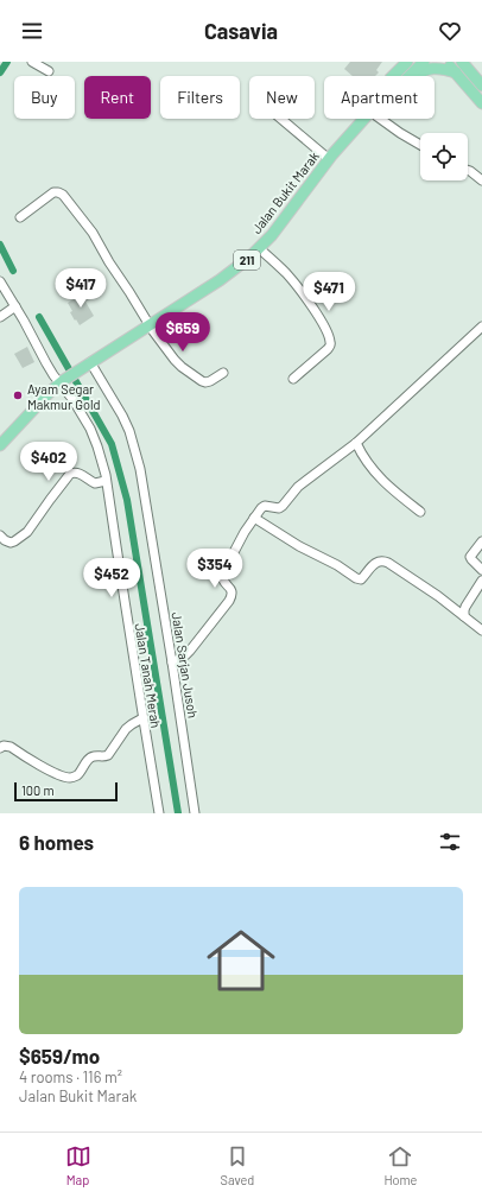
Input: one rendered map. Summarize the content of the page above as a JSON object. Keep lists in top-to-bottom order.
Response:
{
  "streets": {
    "main road": ["Jalan Bukit Marak", "211"],
    "street": ["Jalan Sarjan Jusoh", "Jalan Tanah Merah"]
  },
  "crossings": [
    ["Jalan Bukit Marak", "211"],
    ["Jalan Bukit Marak", "Jalan Sarjan Jusoh"],
    ["Jalan Bukit Marak", "Jalan Tanah Merah"],
    ["211", "Jalan Tanah Merah"]
  ],
  "places": ["Ayam Segar Makmur Gold"],
  "scale_bar": "100 m",
  "page": {
    "header": "Casavia",
    "chip": [
      "Buy",
      "Rent",
      "Filters",
      "New",
      "Apartment"
    ],
    "price": [
      "$417",
      "$471",
      "$659",
      "$402",
      "$354",
      "$452"
    ],
    "scale": "100 m",
    "heading": "6 homes",
    "list": [
      {
        "name": "$659/mo",
        "note": "4 rooms · 116 m² · Jalan Bukit Marak"
      }
    ],
    "tabs": ["Map", "Saved", "Home"]
  }
}
